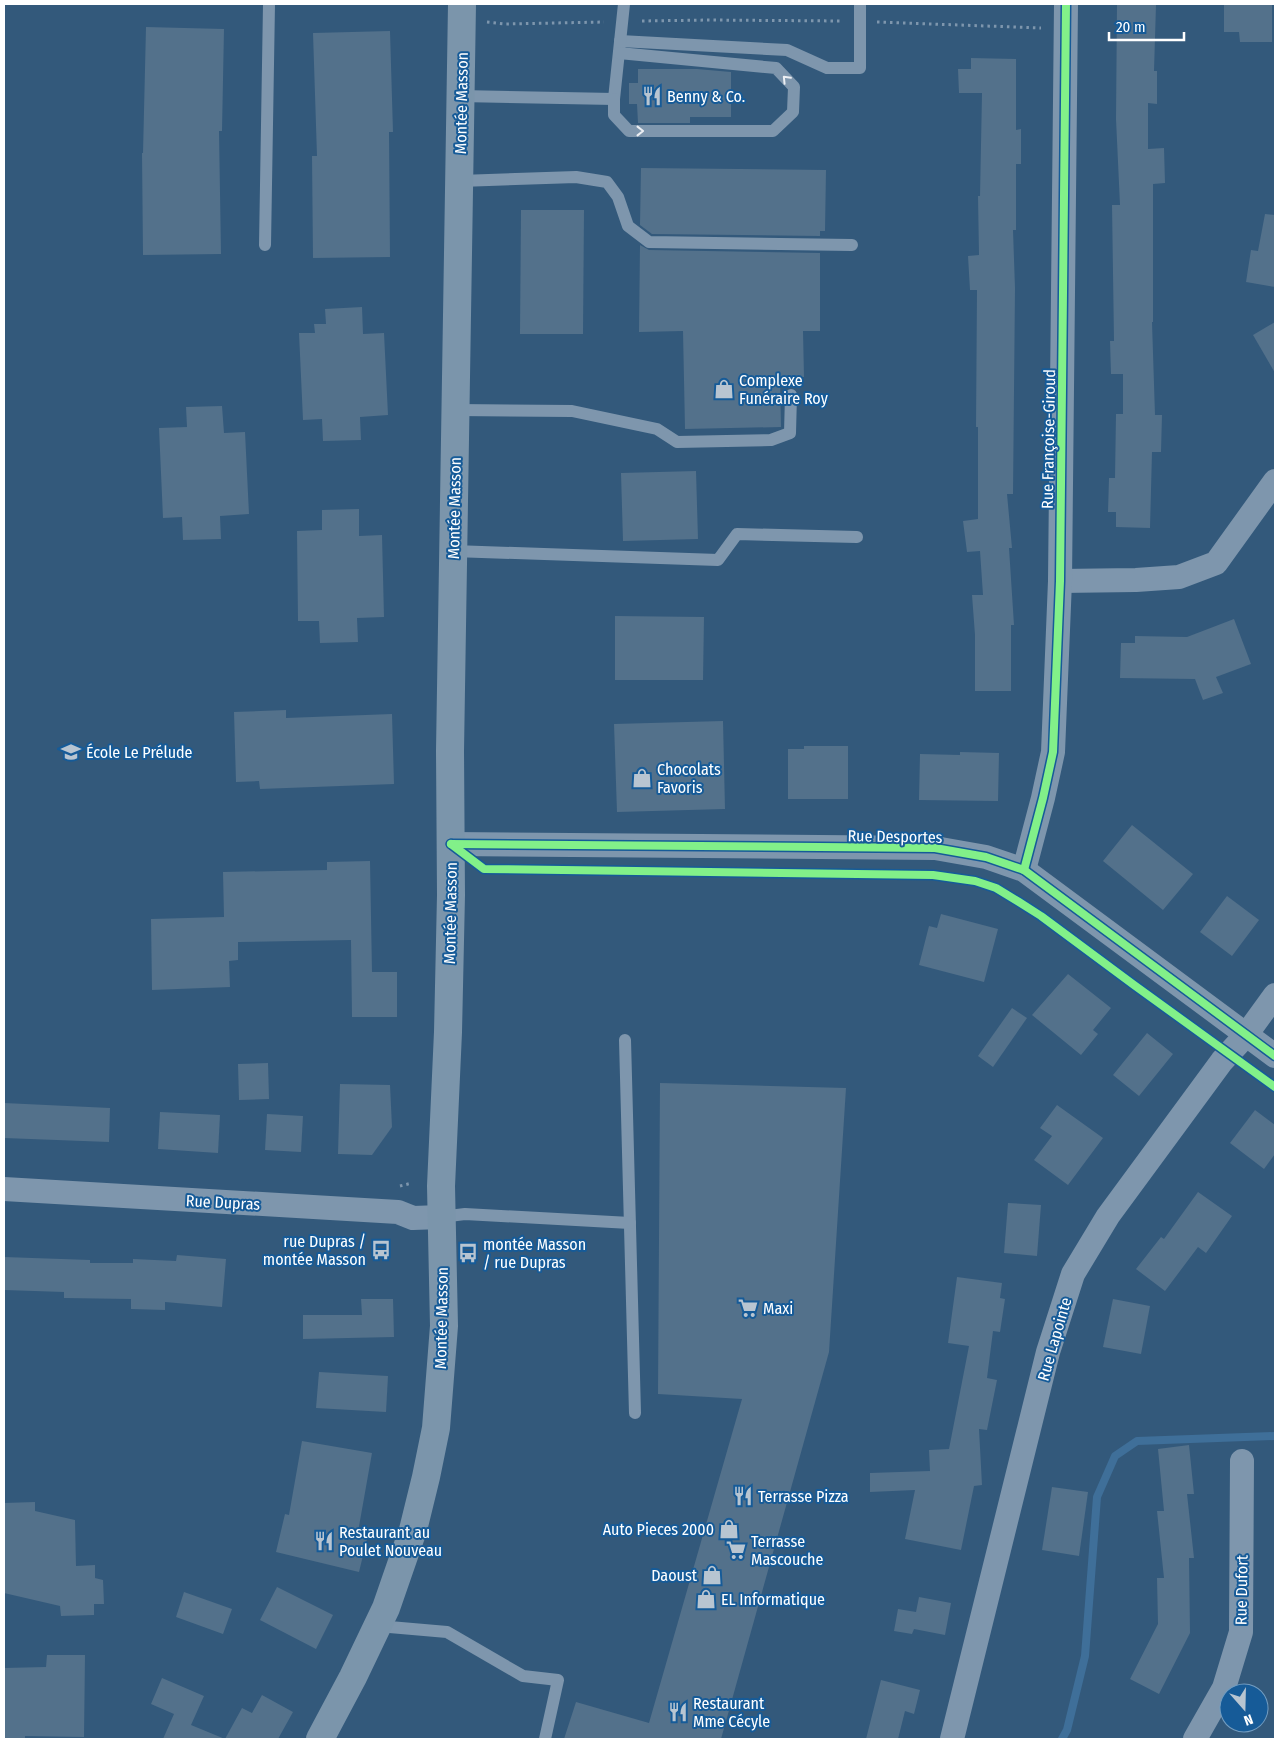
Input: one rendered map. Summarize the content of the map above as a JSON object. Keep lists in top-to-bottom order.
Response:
{
  "streets": {
    "main road": ["Montée Masson"],
    "street": [
      "Rue Françoise-Giroud",
      "Rue Desportes",
      "Rue Dupras",
      "Rue Lapointe",
      "Rue Dufort"
    ]
  },
  "crossings": [
    ["Montée Masson", "Rue Desportes"],
    ["Montée Masson", "Rue Dupras"],
    ["Rue Françoise-Giroud", "Rue Desportes"],
    ["Rue Desportes", "Rue Lapointe"]
  ],
  "places": {
    "restaurant": [
      "Benny & Co.",
      "Terrasse Pizza",
      "Restaurant au Poulet Nouveau",
      "Restaurant Mme Cécyle"
    ],
    "shop": [
      "Complexe Funéraire Roy",
      "Chocolats Favoris",
      "Auto Pieces 2000",
      "Daoust",
      "EL Informatique"
    ],
    "school or university": ["École Le Prélude"],
    "bus stop": ["rue Dupras / montée Masson", "montée Masson / rue Dupras"],
    "supermarket": ["Maxi", "Terrasse Mascouche"]
  },
  "scale_bar": "20 m",
  "north": "bottom"
}
